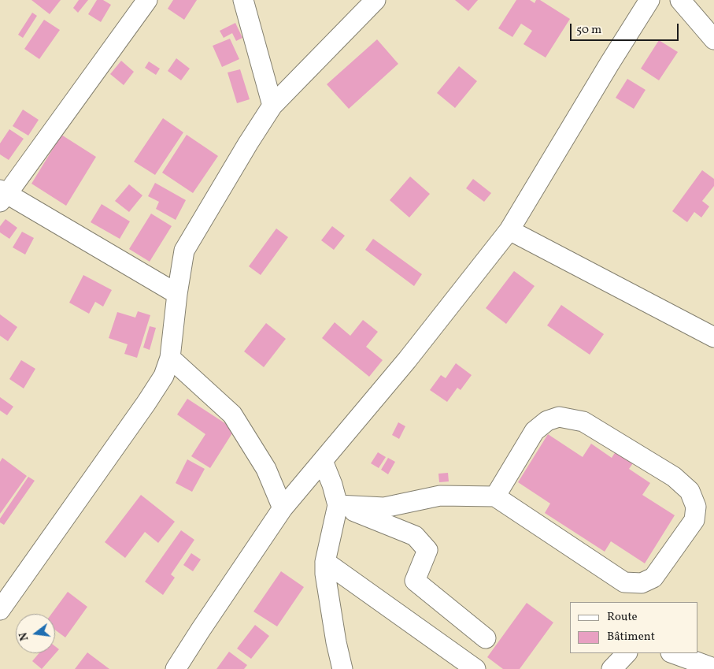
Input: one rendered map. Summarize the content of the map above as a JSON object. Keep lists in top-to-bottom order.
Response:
{
  "legend": ["Route", "Bâtiment"],
  "scale_bar": "50 m",
  "north": "left"
}
